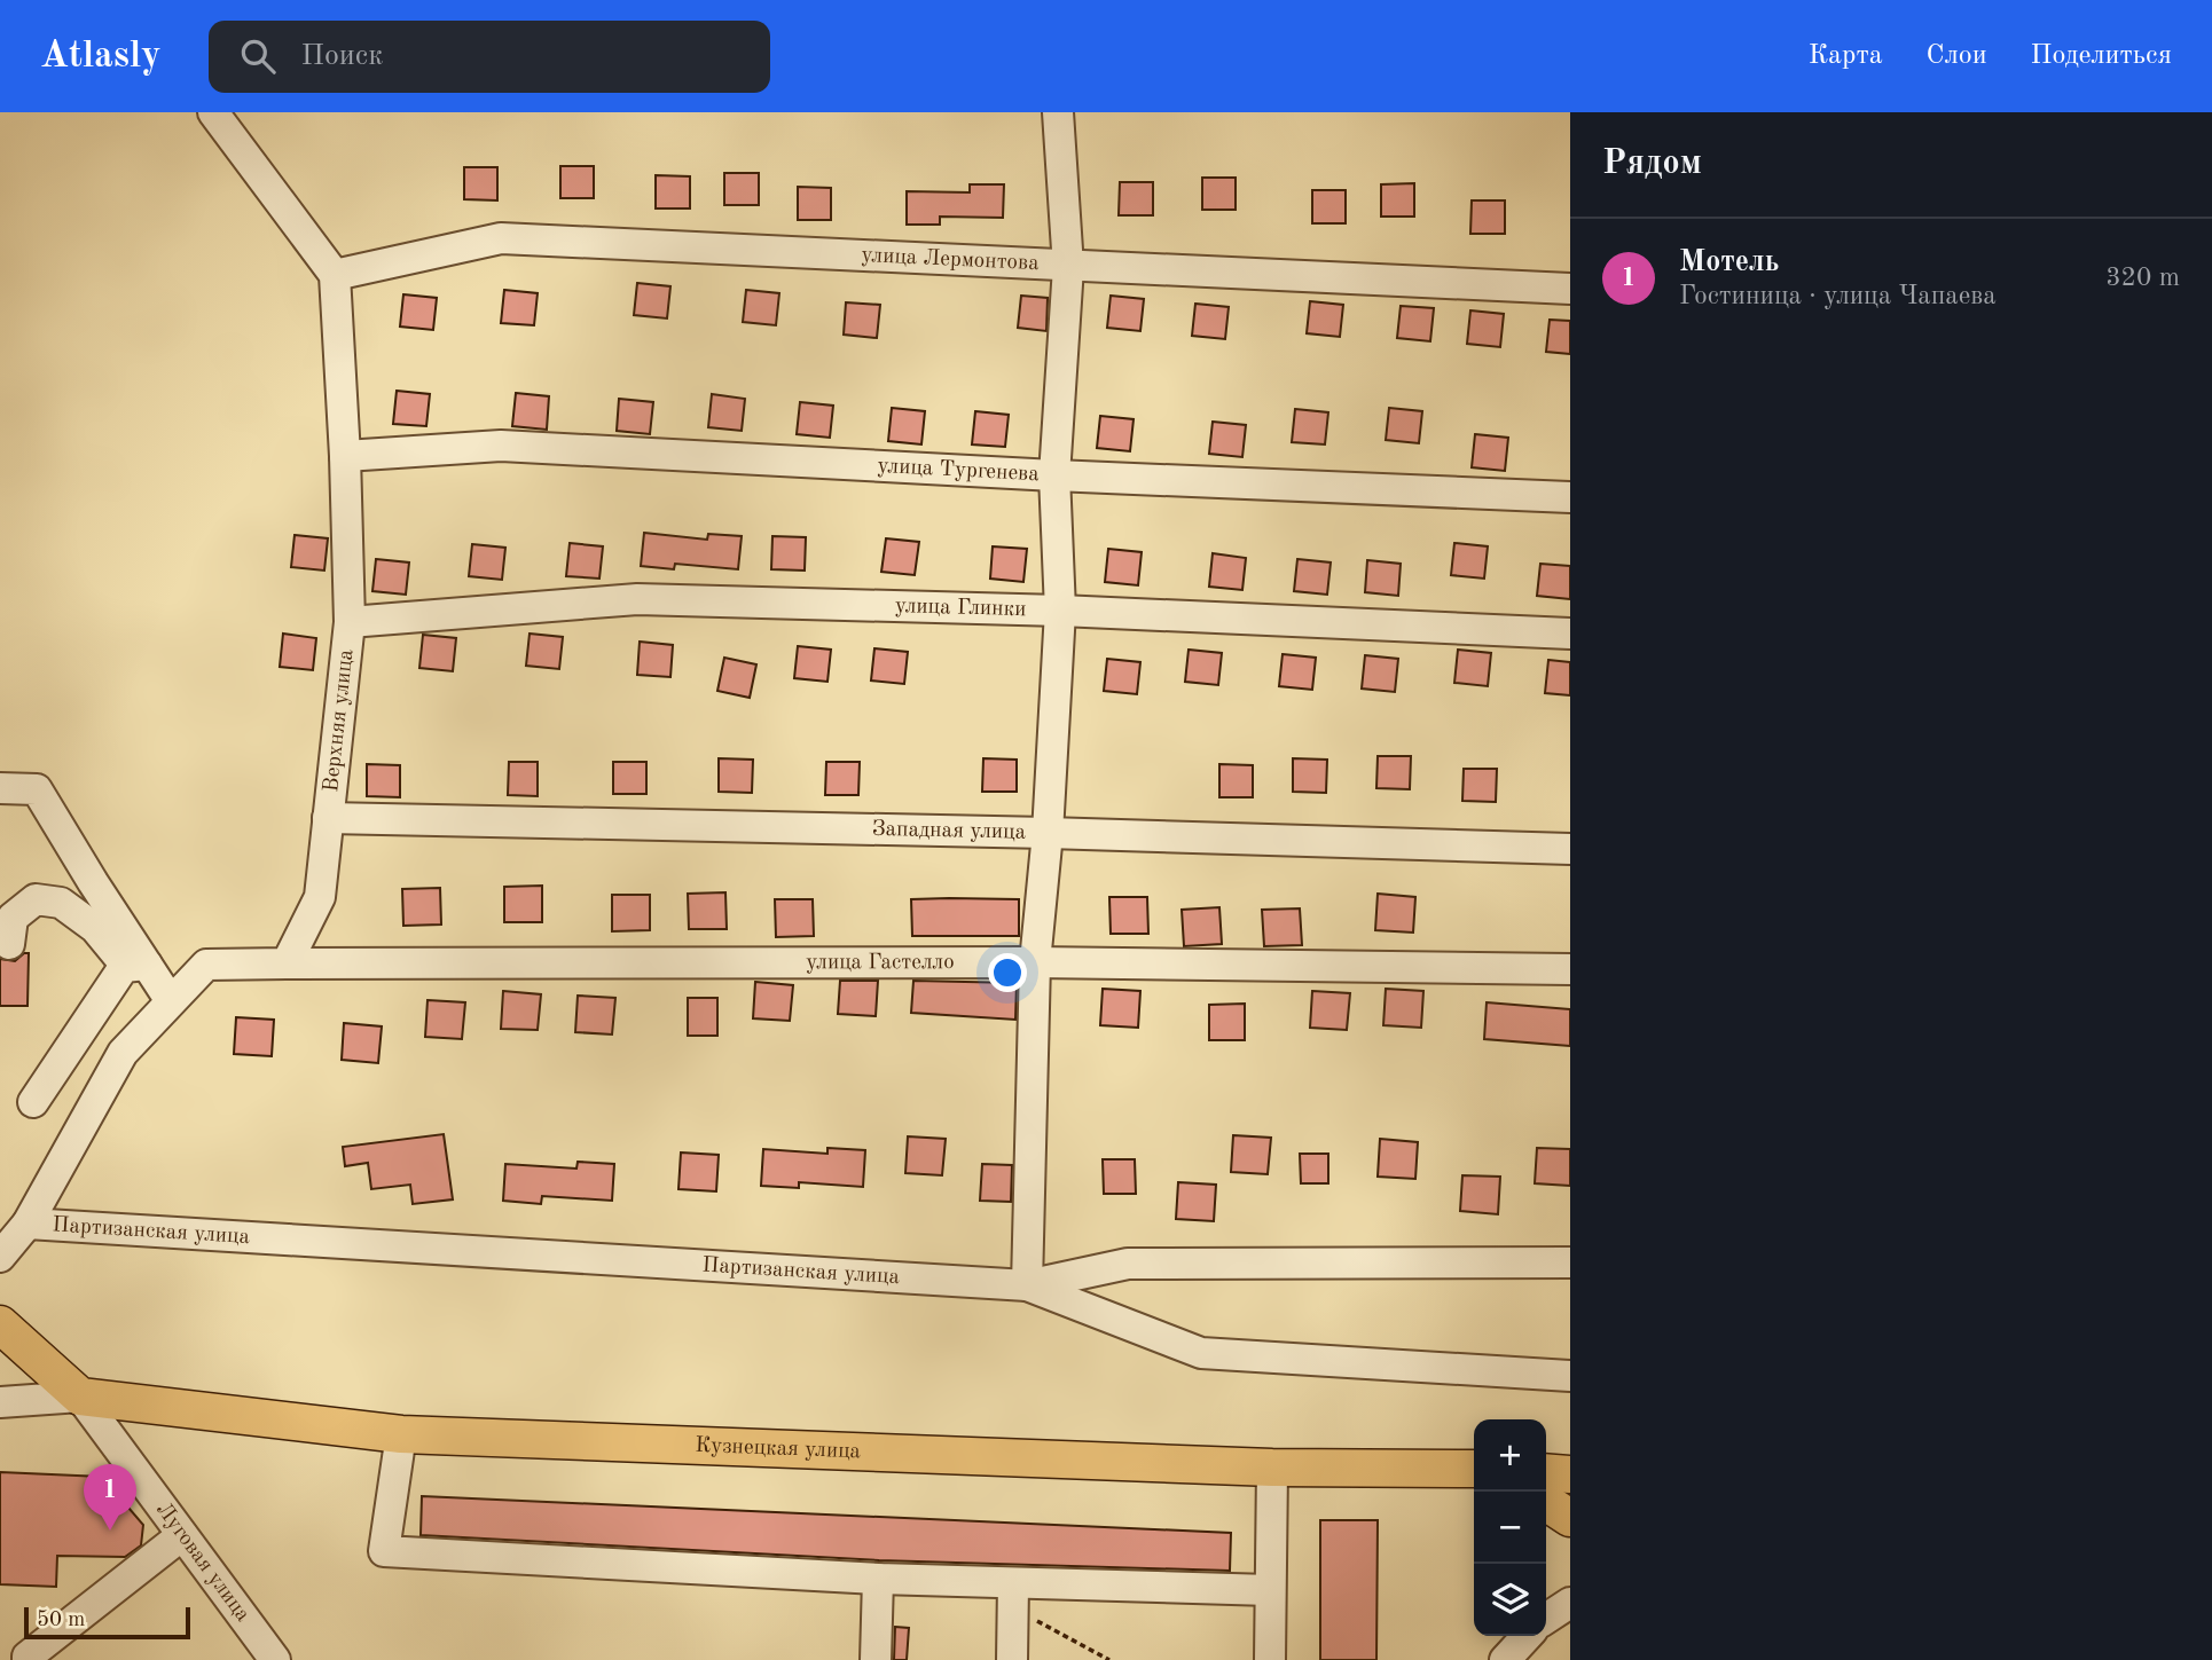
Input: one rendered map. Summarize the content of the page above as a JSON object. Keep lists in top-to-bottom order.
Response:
{
  "streets": {
    "main road": ["Кузнецкая улица", "Луговая улица"],
    "street": [
      "улица Лермонтова",
      "улица Тургенева",
      "улица Глинки",
      "Верхняя улица",
      "Западная улица",
      "улица Гастелло",
      "Партизанская улица"
    ]
  },
  "crossings": [
    ["улица Лермонтова", "Верхняя улица"],
    ["улица Тургенева", "Верхняя улица"],
    ["улица Глинки", "Верхняя улица"],
    ["Верхняя улица", "Западная улица"],
    ["Верхняя улица", "улица Гастелло"],
    ["Кузнецкая улица", "Луговая улица"]
  ],
  "scale_bar": "50 m",
  "page": {
    "header": "Atlasly",
    "search": "Поиск",
    "nav": ["Карта", "Слои", "Поделиться"],
    "heading": "Рядом",
    "list": [
      {
        "mark": "1",
        "name": "Мотель",
        "note": "Гостиница · улица Чапаева",
        "value": "320 m"
      }
    ],
    "map_buttons": ["+", "−"],
    "pins": "1",
    "scale": "50 m"
  }
}
